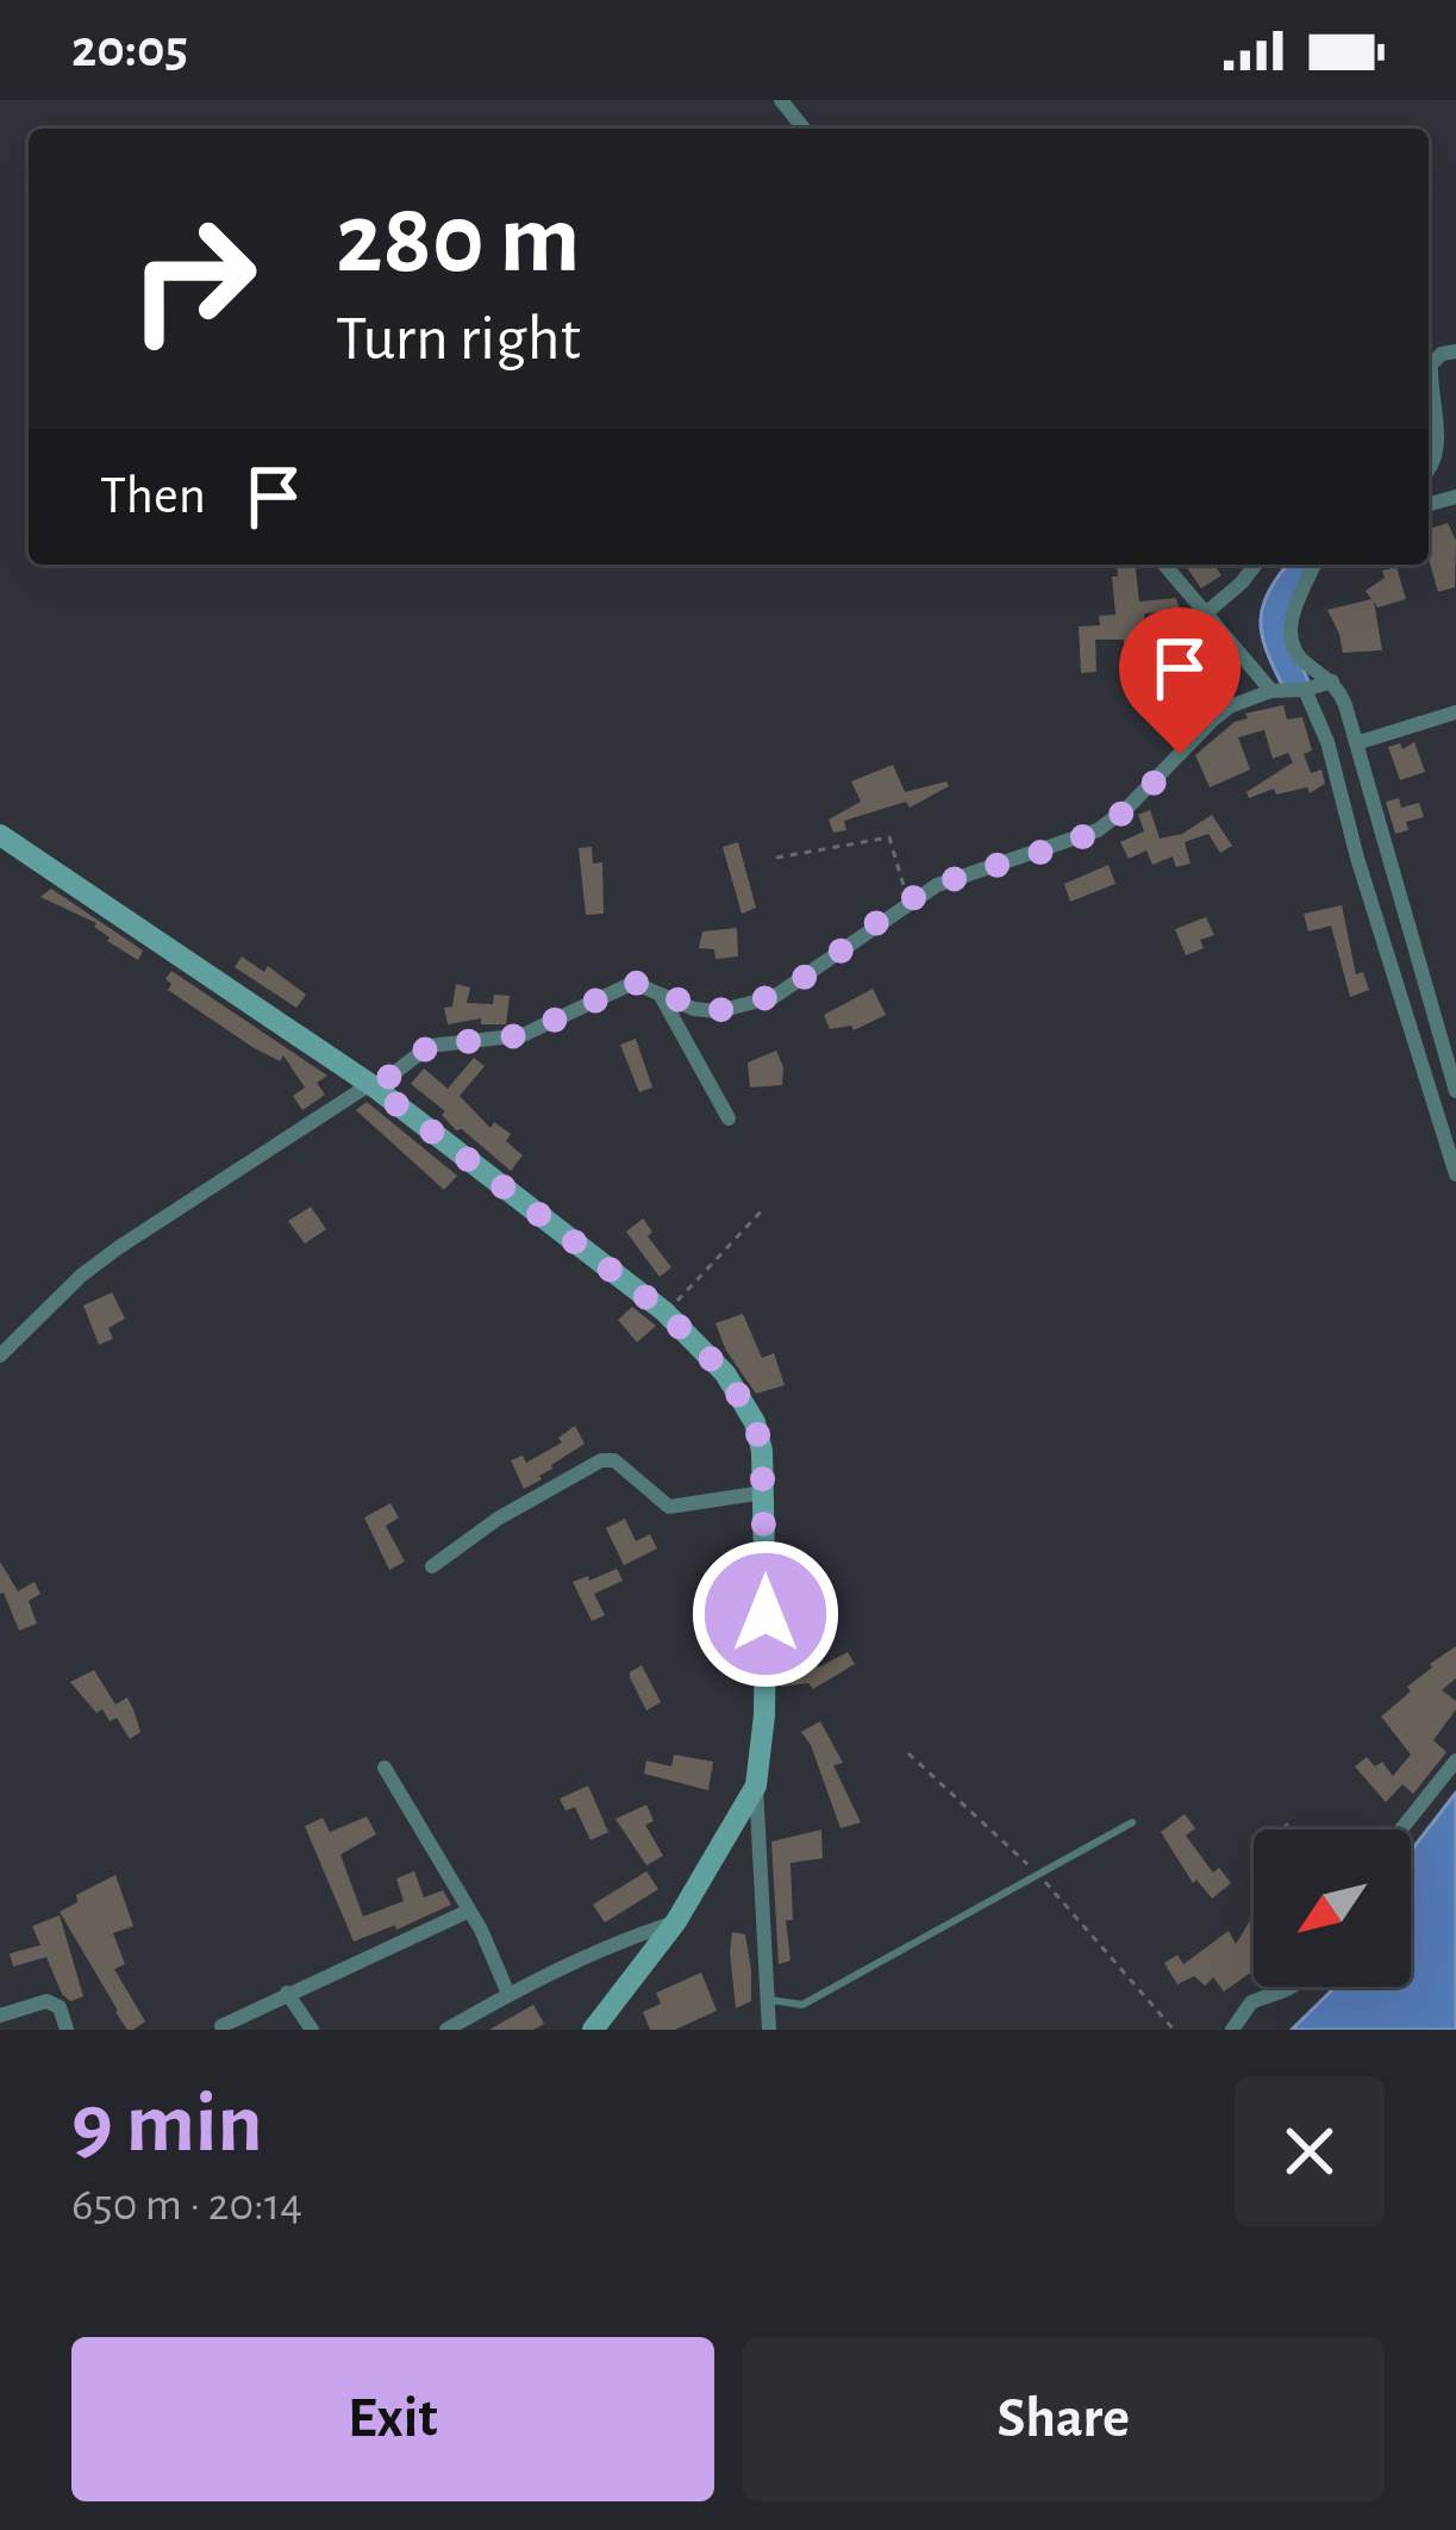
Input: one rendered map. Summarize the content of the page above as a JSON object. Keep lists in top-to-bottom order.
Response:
{
  "north": "bottom left",
  "page": {
    "status": "20:05",
    "turn": ["280 m", "Turn right"],
    "then": "Then",
    "heading": ["9 min", "650 m · 20:14"],
    "buttons": ["Exit", "Share"]
  }
}
